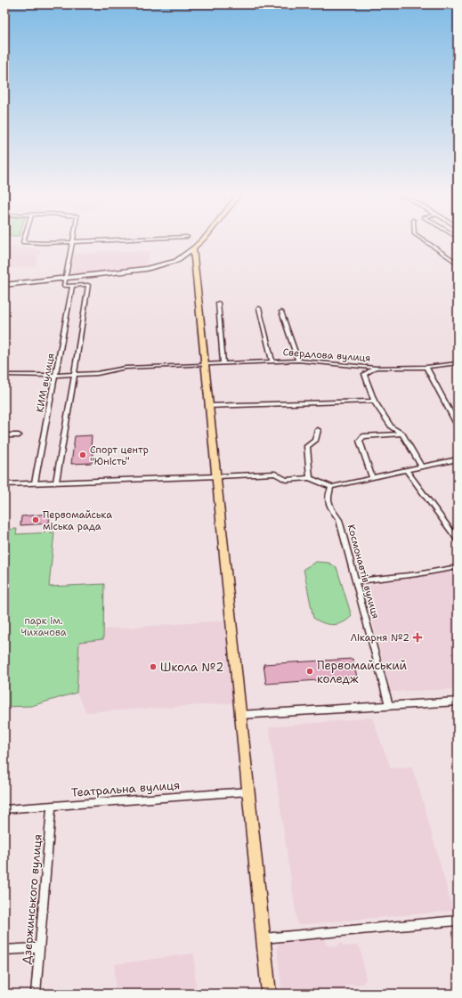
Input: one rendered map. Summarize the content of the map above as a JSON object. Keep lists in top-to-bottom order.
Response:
{
  "streets": {
    "street": [
      "Свердлова вулиця",
      "КИМ вулиця",
      "Космонавтів вулиця",
      "Театральна вулиця",
      "Дзержинського вулиця"
    ]
  },
  "crossings": [
    ["Свердлова вулиця", "КИМ вулиця"],
    ["Театральна вулиця", "Дзержинського вулиця"]
  ],
  "parks": ["парк ім. Чихачова"],
  "places": {
    "other": [
      "Спорт центр \"Юність\"",
      "Первомайська міська рада",
      "Школа №2",
      "Первомайський коледж"
    ],
    "health": ["Лікарня №2"]
  }
}
